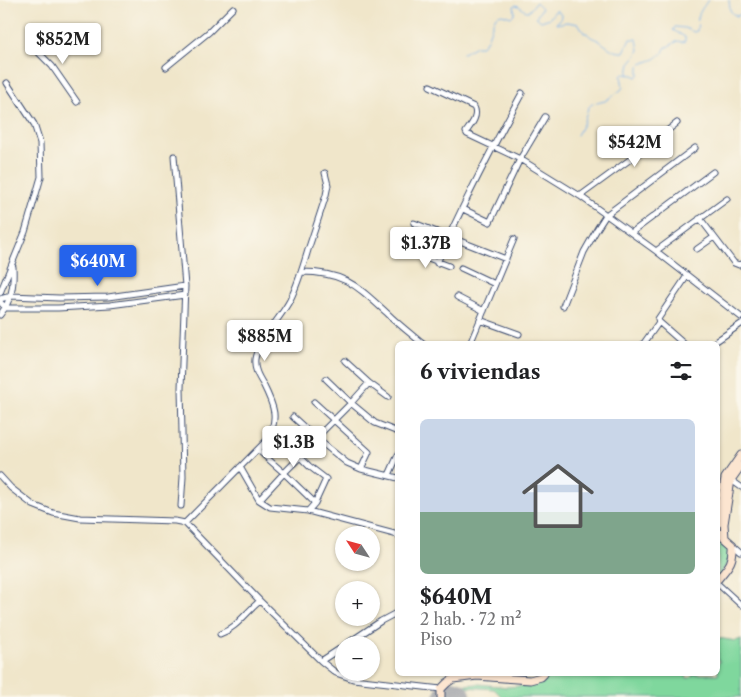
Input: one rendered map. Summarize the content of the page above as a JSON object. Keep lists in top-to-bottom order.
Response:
{
  "north": "top left",
  "page": {
    "price": [
      "$852M",
      "$542M",
      "$1.37B",
      "$640M",
      "$885M",
      "$1.3B"
    ],
    "heading": "6 viviendas",
    "list": [
      {
        "name": "$640M",
        "note": "2 hab. · 72 m² · Piso"
      }
    ],
    "map_buttons": ["+", "−"]
  }
}
